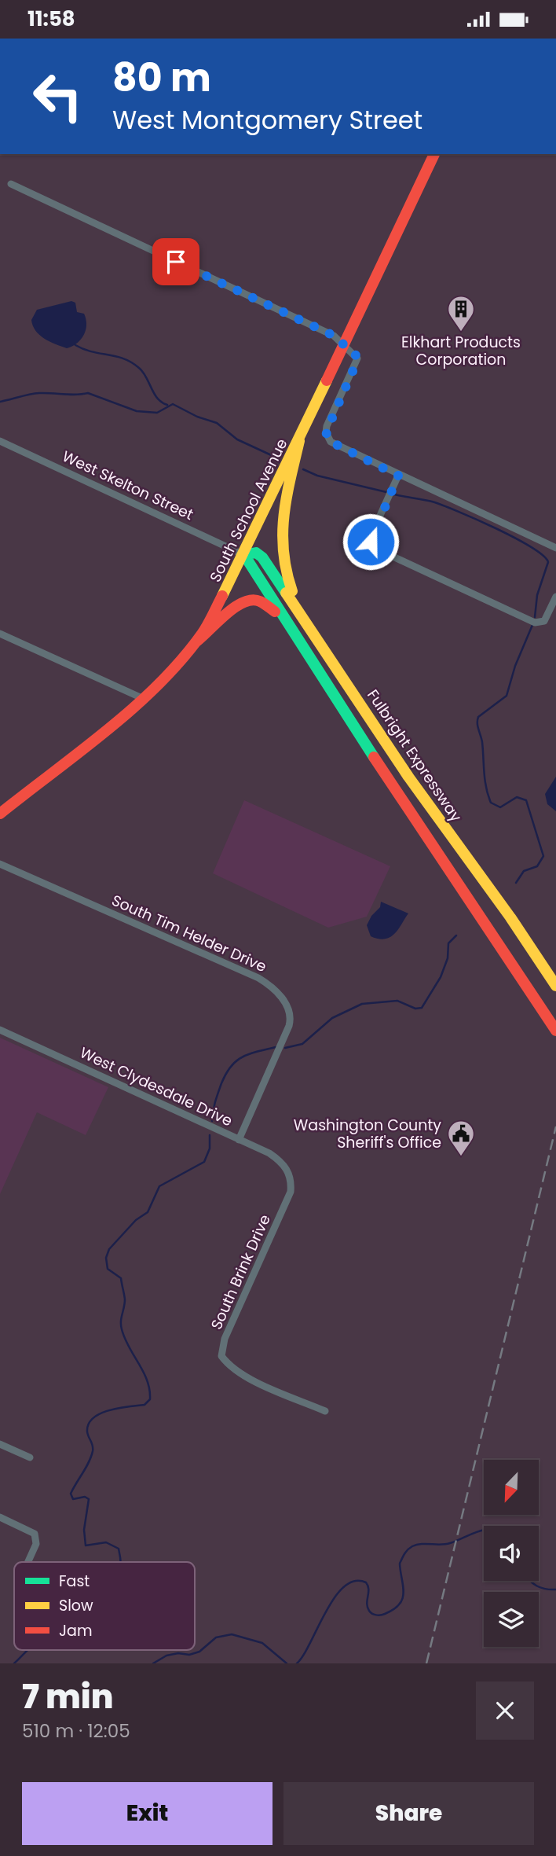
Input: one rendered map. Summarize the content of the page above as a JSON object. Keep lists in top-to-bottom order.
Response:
{
  "streets": {
    "main road": ["South School Avenue", "Fulbright Expressway"],
    "street": [
      "West Skelton Street",
      "South Tim Helder Drive",
      "West Clydesdale Drive",
      "South Brink Drive"
    ]
  },
  "crossings": [
    ["West Skelton Street", "South School Avenue"],
    ["West Skelton Street", "Fulbright Expressway"],
    ["South School Avenue", "Fulbright Expressway"],
    ["South Tim Helder Drive", "West Clydesdale Drive"],
    ["West Clydesdale Drive", "South Brink Drive"]
  ],
  "places": {
    "building": ["Elkhart Products Corporation"],
    "public building": ["Washington County Sheriff's Office"]
  },
  "legend": ["Fast", "Slow", "Jam"],
  "north": "bottom left",
  "page": {
    "status": "11:58",
    "turn": ["80 m", "West Montgomery Street"],
    "heading": ["7 min", "510 m · 12:05"],
    "buttons": ["Exit", "Share"]
  }
}
